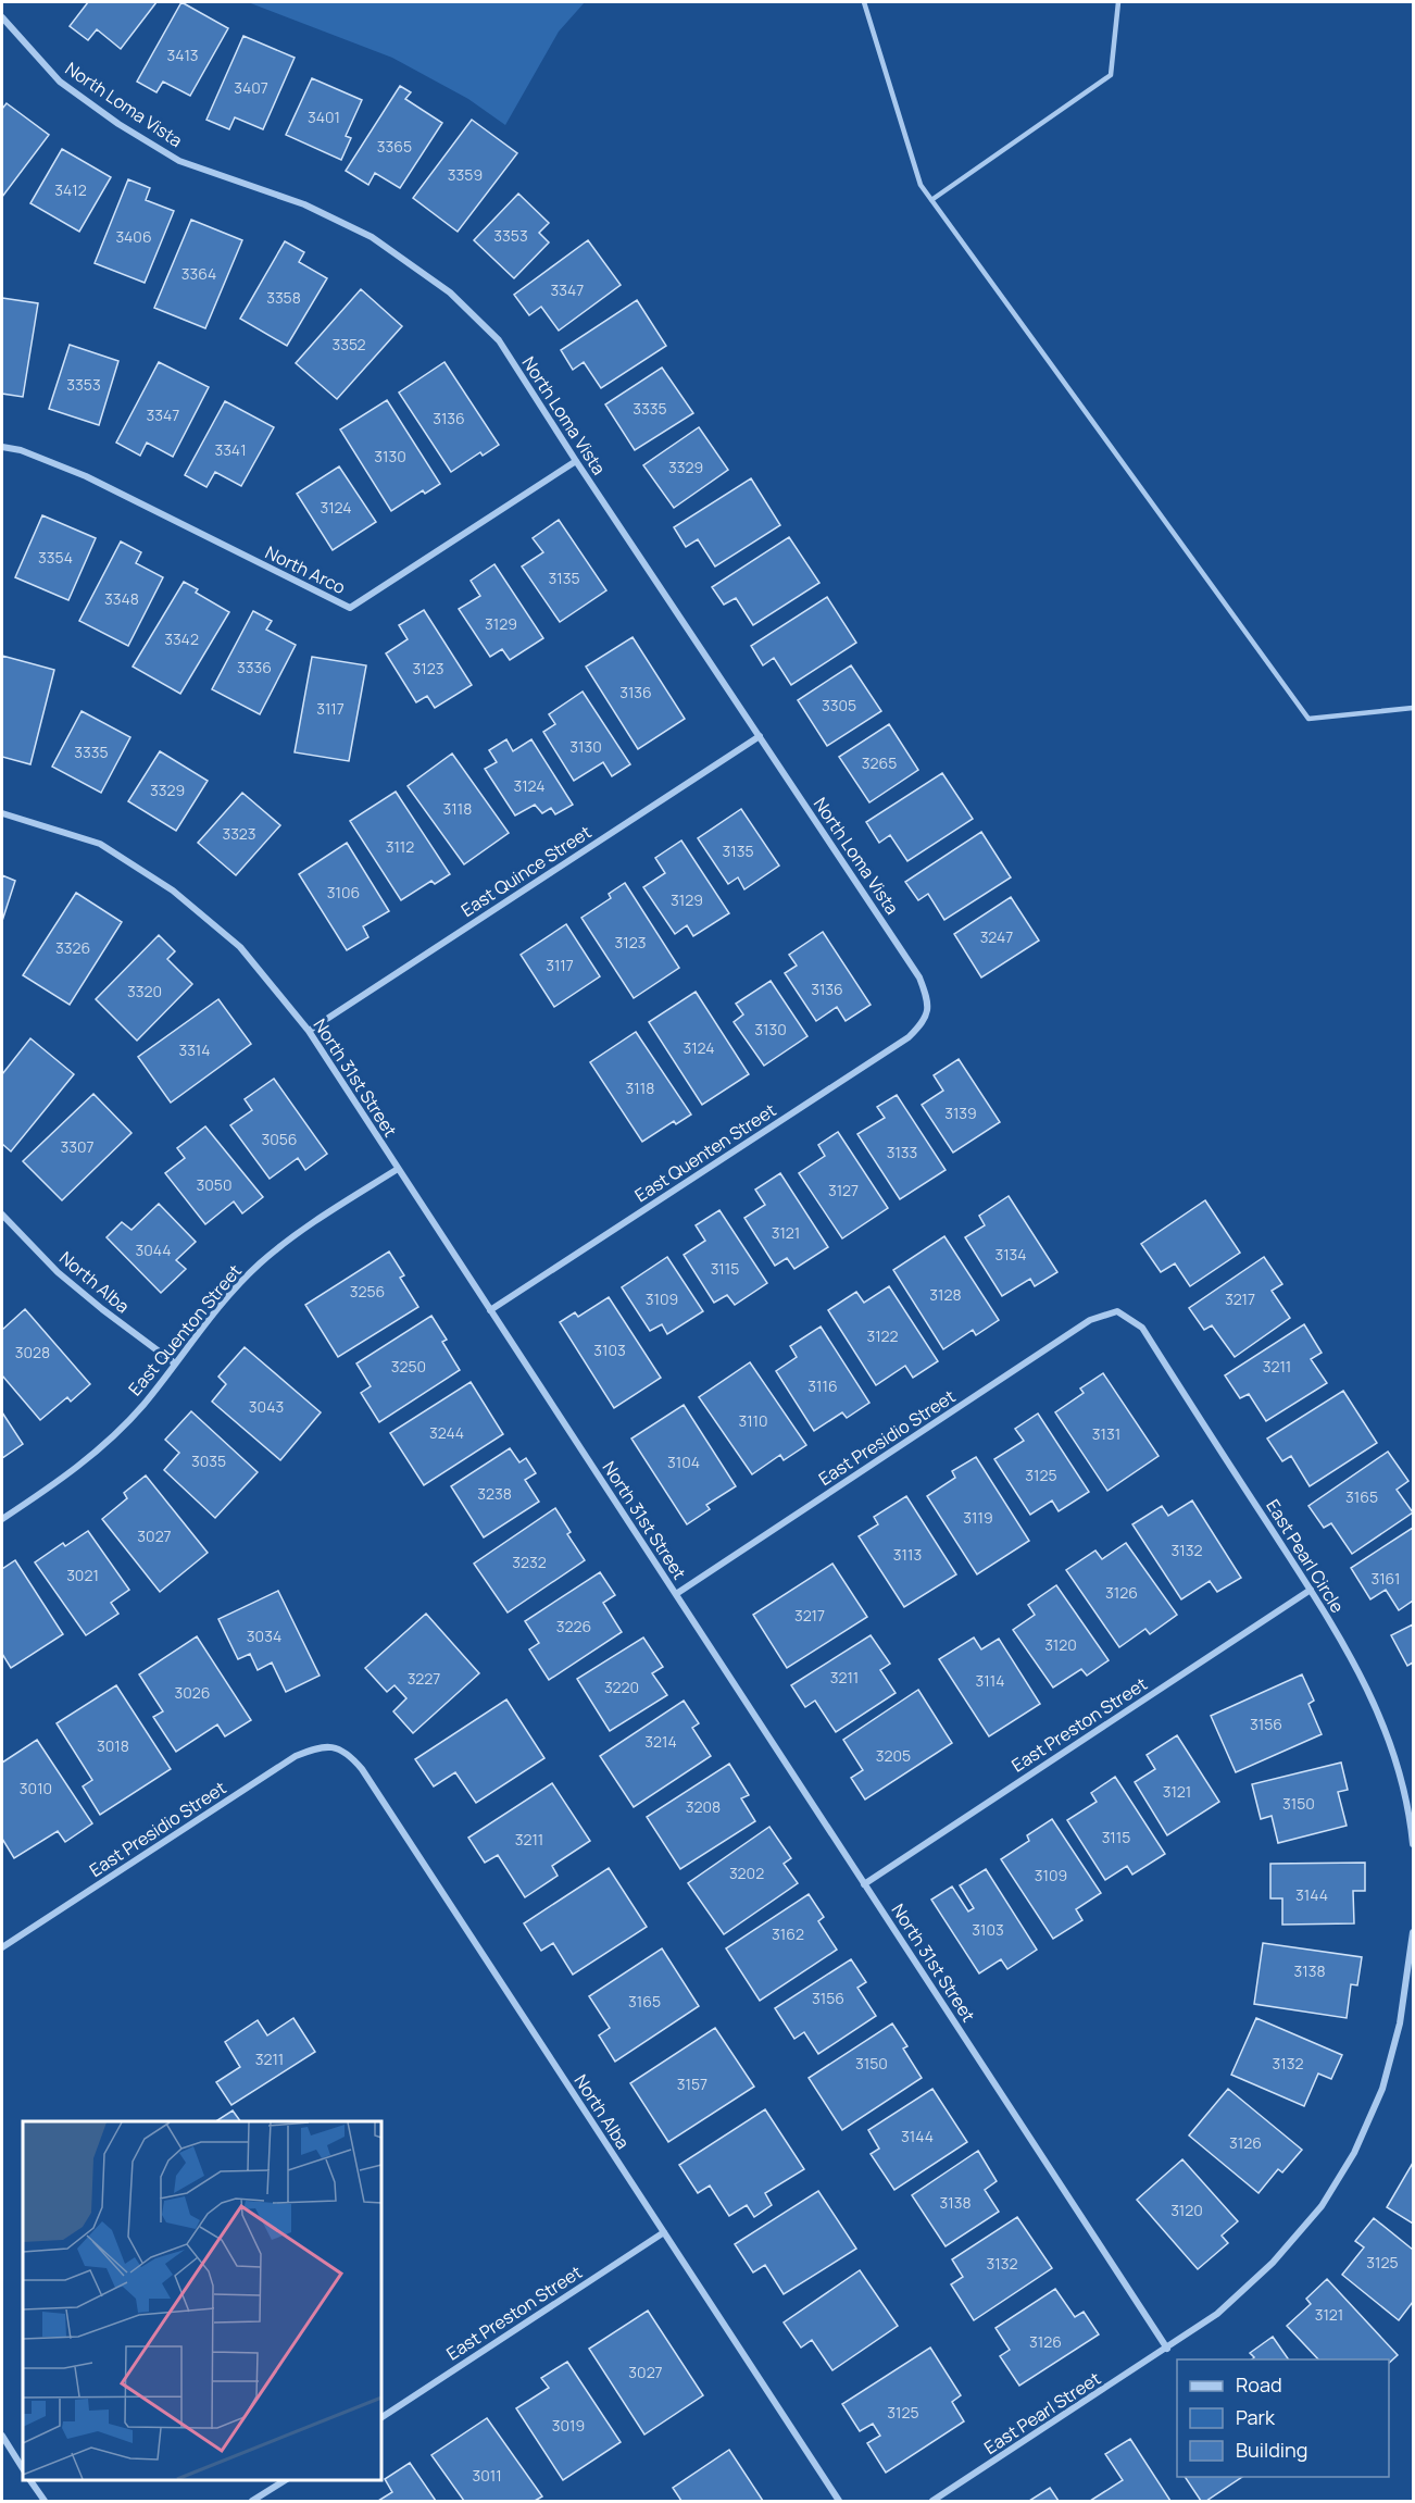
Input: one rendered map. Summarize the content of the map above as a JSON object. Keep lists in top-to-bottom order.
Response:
{
  "streets": {
    "street": [
      "North Loma Vista",
      "North Arco",
      "East Quince Street",
      "North 31st Street",
      "East Quenten Street",
      "North Alba",
      "East Quenton Street",
      "East Presidio Street",
      "East Pearl Circle",
      "East Preston Street",
      "East Pearl Street"
    ]
  },
  "crossings": [
    ["North Loma Vista", "North Arco"],
    ["North Loma Vista", "East Quince Street"],
    ["North Loma Vista", "East Quenten Street"],
    ["East Quince Street", "North 31st Street"],
    ["North 31st Street", "East Quenten Street"],
    ["North 31st Street", "East Quenton Street"],
    ["North 31st Street", "East Presidio Street"],
    ["North 31st Street", "East Preston Street"],
    ["North 31st Street", "East Pearl Street"],
    ["North Alba", "East Quenton Street"],
    ["North Alba", "East Presidio Street"],
    ["North Alba", "East Preston Street"],
    ["East Presidio Street", "East Pearl Circle"],
    ["East Pearl Circle", "East Preston Street"]
  ],
  "house_numbers": [
    "3413",
    "3407",
    "3401",
    "3365",
    "3359",
    "3412",
    "3353",
    "3406",
    "3364",
    "3347",
    "3358",
    "3352",
    "3353",
    "3335",
    "3347",
    "3136",
    "3341",
    "3130",
    "3329",
    "3124",
    "3354",
    "3135",
    "3348",
    "3129",
    "3342",
    "3336",
    "3123",
    "3136",
    "3305",
    "3117",
    "3130",
    "3335",
    "3265",
    "3124",
    "3329",
    "3118",
    "3323",
    "3112",
    "3135",
    "3106",
    "3129",
    "3247",
    "3123",
    "3326",
    "3117",
    "3136",
    "3320",
    "3130",
    "3124",
    "3314",
    "3118",
    "3139",
    "3056",
    "3307",
    "3133",
    "3050",
    "3127",
    "3121",
    "3044",
    "3134",
    "3115",
    "3256",
    "3128",
    "3109",
    "3217",
    "3122",
    "3103",
    "3028",
    "3250",
    "3211",
    "3116",
    "3043",
    "3110",
    "3244",
    "3131",
    "3035",
    "3104",
    "3125",
    "3238",
    "3165",
    "3119",
    "3027",
    "3132",
    "3113",
    "3232",
    "3021",
    "3161",
    "3126",
    "3217",
    "3226",
    "3034",
    "3120",
    "3211",
    "3227",
    "3114",
    "3220",
    "3026",
    "3156",
    "3214",
    "3018",
    "3205",
    "3010",
    "3121",
    "3150",
    "3208",
    "3115",
    "3211",
    "3202",
    "3109",
    "3144",
    "3103",
    "3162",
    "3138",
    "3156",
    "3165",
    "3211",
    "3150",
    "3132",
    "3157",
    "3144",
    "3126",
    "3138",
    "3120",
    "3125",
    "3132",
    "3121",
    "3126",
    "3027",
    "3125",
    "3019",
    "3011"
  ],
  "legend": ["Road", "Park", "Building"]
}
